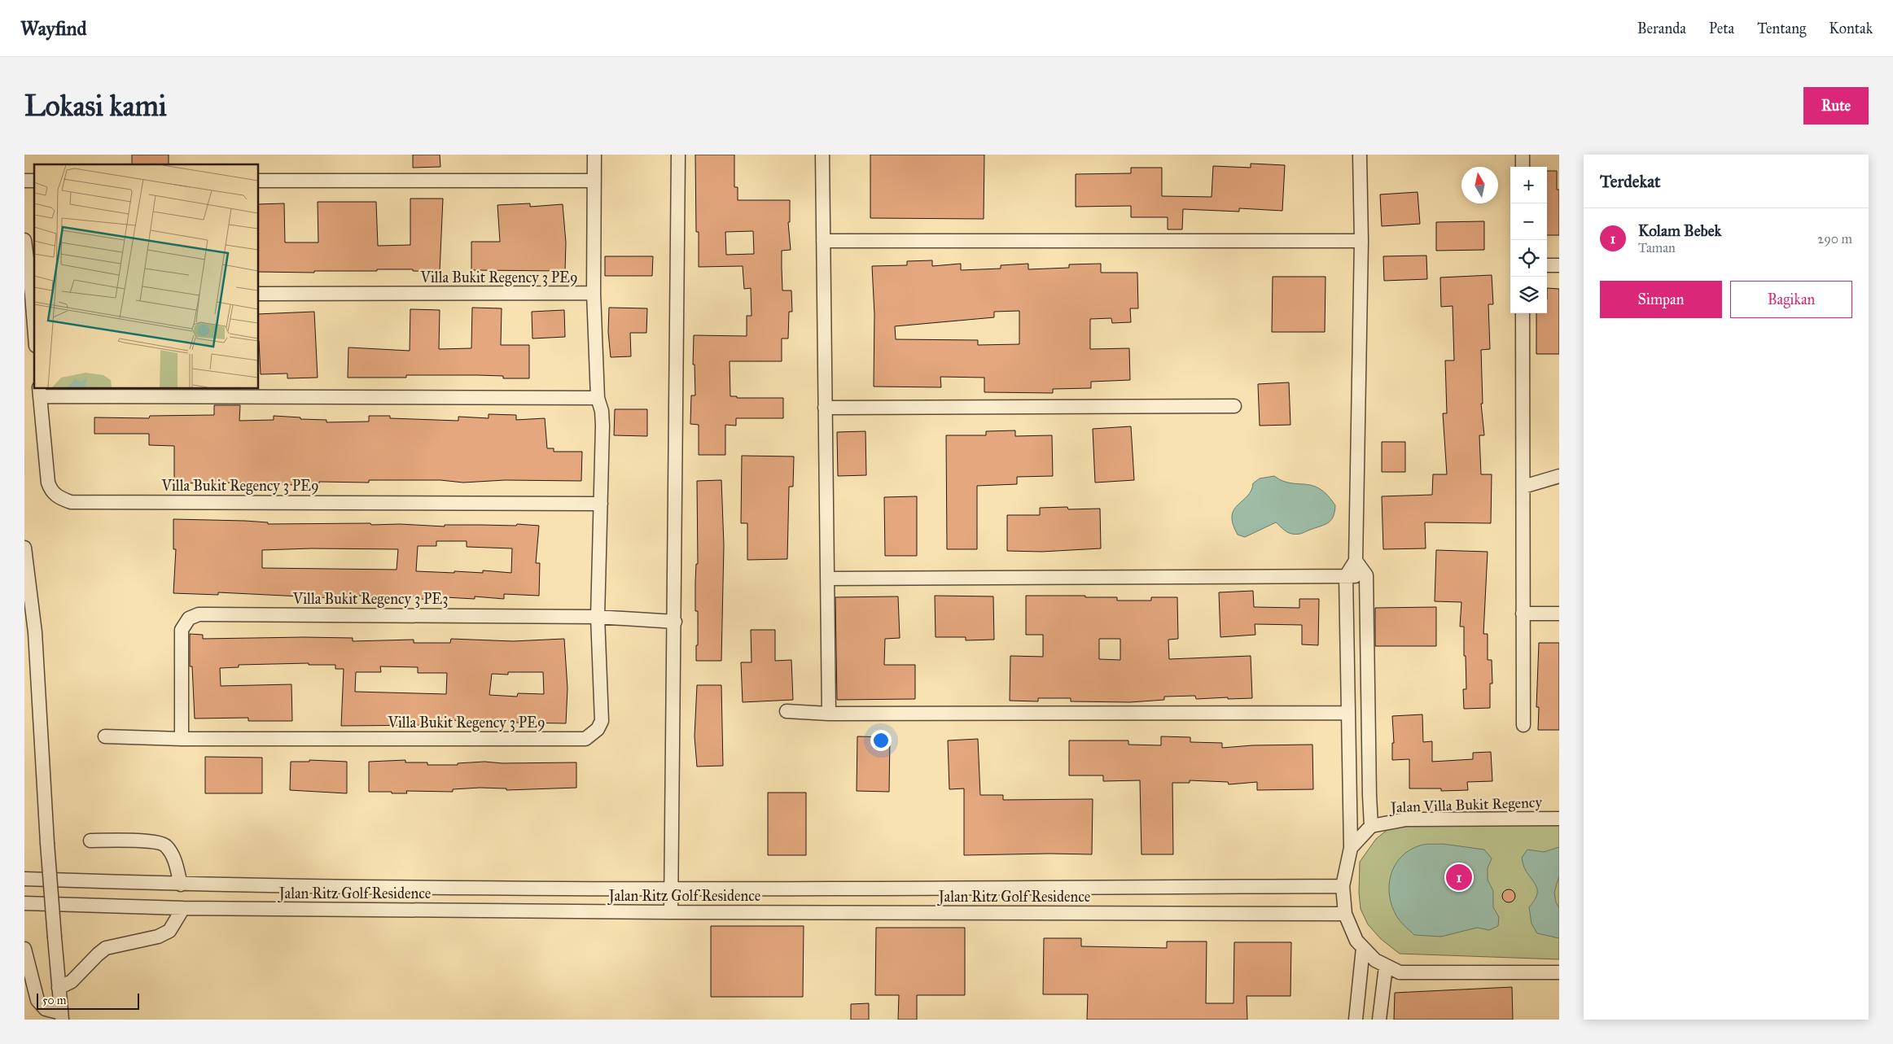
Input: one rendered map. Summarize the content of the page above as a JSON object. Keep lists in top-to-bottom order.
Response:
{
  "streets": {
    "street": [
      "Villa Bukit Regency 3 PE9",
      "Villa Bukit Regency 3 PE3",
      "Jalan Villa Bukit Regency",
      "Jalan Ritz Golf Residence"
    ]
  },
  "crossings": [
    ["Villa Bukit Regency 3 PE9", "Villa Bukit Regency 3 PE3"]
  ],
  "scale_bar": "50 m",
  "north": "top",
  "page": {
    "header": "Wayfind",
    "nav": [
      "Beranda",
      "Peta",
      "Tentang",
      "Kontak"
    ],
    "buttons": [
      "Rute",
      ["Simpan", "Bagikan"]
    ],
    "title": "Lokasi kami",
    "heading": "Terdekat",
    "map_buttons": ["+", "−"],
    "list": [
      {
        "mark": "1",
        "name": "Kolam Bebek",
        "note": "Taman",
        "value": "290 m"
      }
    ],
    "pins": "1",
    "scale": "50 m"
  }
}
